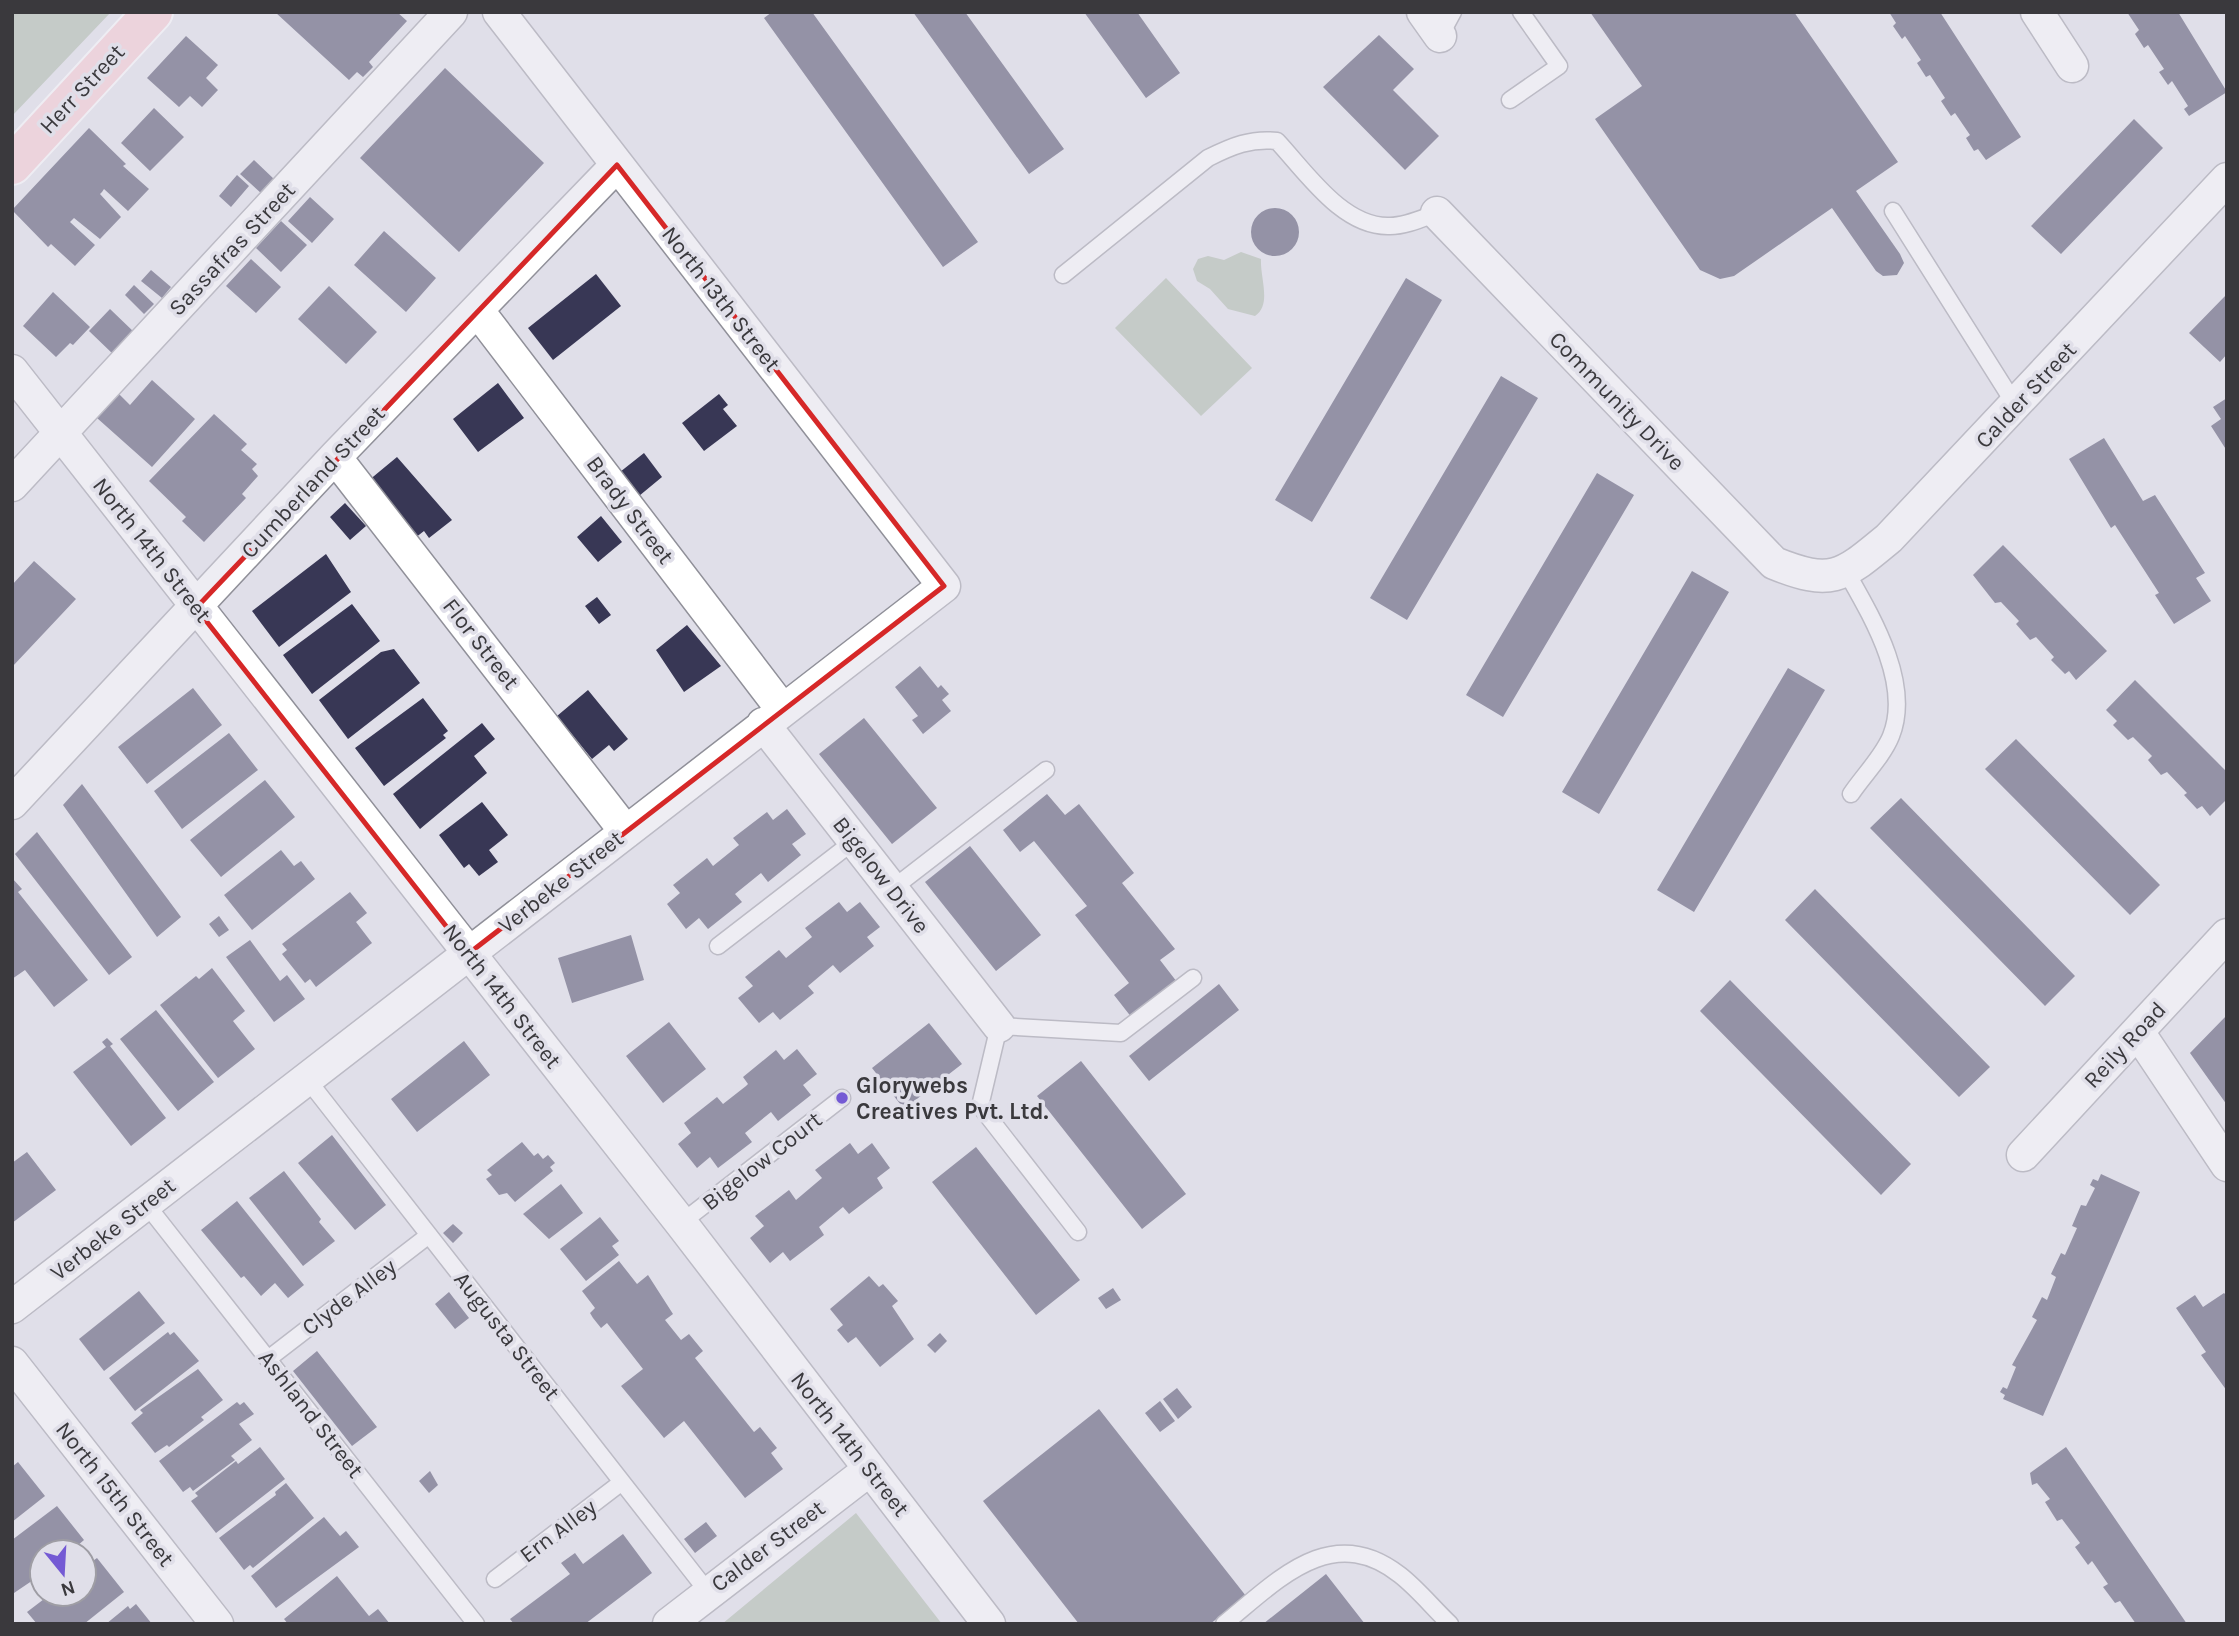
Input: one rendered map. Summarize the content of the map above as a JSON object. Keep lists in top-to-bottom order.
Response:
{
  "streets": {
    "main road": ["Herr Street"],
    "street": [
      "Sassafras Street",
      "North 13th Street",
      "Calder Street",
      "Community Drive",
      "Cumberland Street",
      "Brady Street",
      "North 14th Street",
      "Flor Street",
      "Bigelow Drive",
      "Verbeke Street",
      "Reily Road",
      "North 15th Street"
    ],
    "lane": [
      "Bigelow Court",
      "Clyde Alley",
      "Augusta Street",
      "Ashland Street",
      "Ern Alley"
    ]
  },
  "crossings": [
    ["Sassafras Street", "North 14th Street"],
    ["North 13th Street", "Cumberland Street"],
    ["North 13th Street", "Verbeke Street"],
    ["Calder Street", "Community Drive"],
    ["Calder Street", "North 14th Street"],
    ["Calder Street", "Augusta Street"],
    ["Cumberland Street", "Brady Street"],
    ["Cumberland Street", "North 14th Street"],
    ["Cumberland Street", "Flor Street"],
    ["Brady Street", "Bigelow Drive"],
    ["Brady Street", "Verbeke Street"],
    ["North 14th Street", "Verbeke Street"],
    ["North 14th Street", "Bigelow Court"],
    ["Flor Street", "Verbeke Street"],
    ["Bigelow Drive", "Verbeke Street"],
    ["Verbeke Street", "Augusta Street"],
    ["Verbeke Street", "Ashland Street"],
    ["Clyde Alley", "Augusta Street"],
    ["Clyde Alley", "Ashland Street"],
    ["Augusta Street", "Ern Alley"]
  ],
  "places": ["Glorywebs Creatives Pvt. Ltd."],
  "north": "bottom"
}
